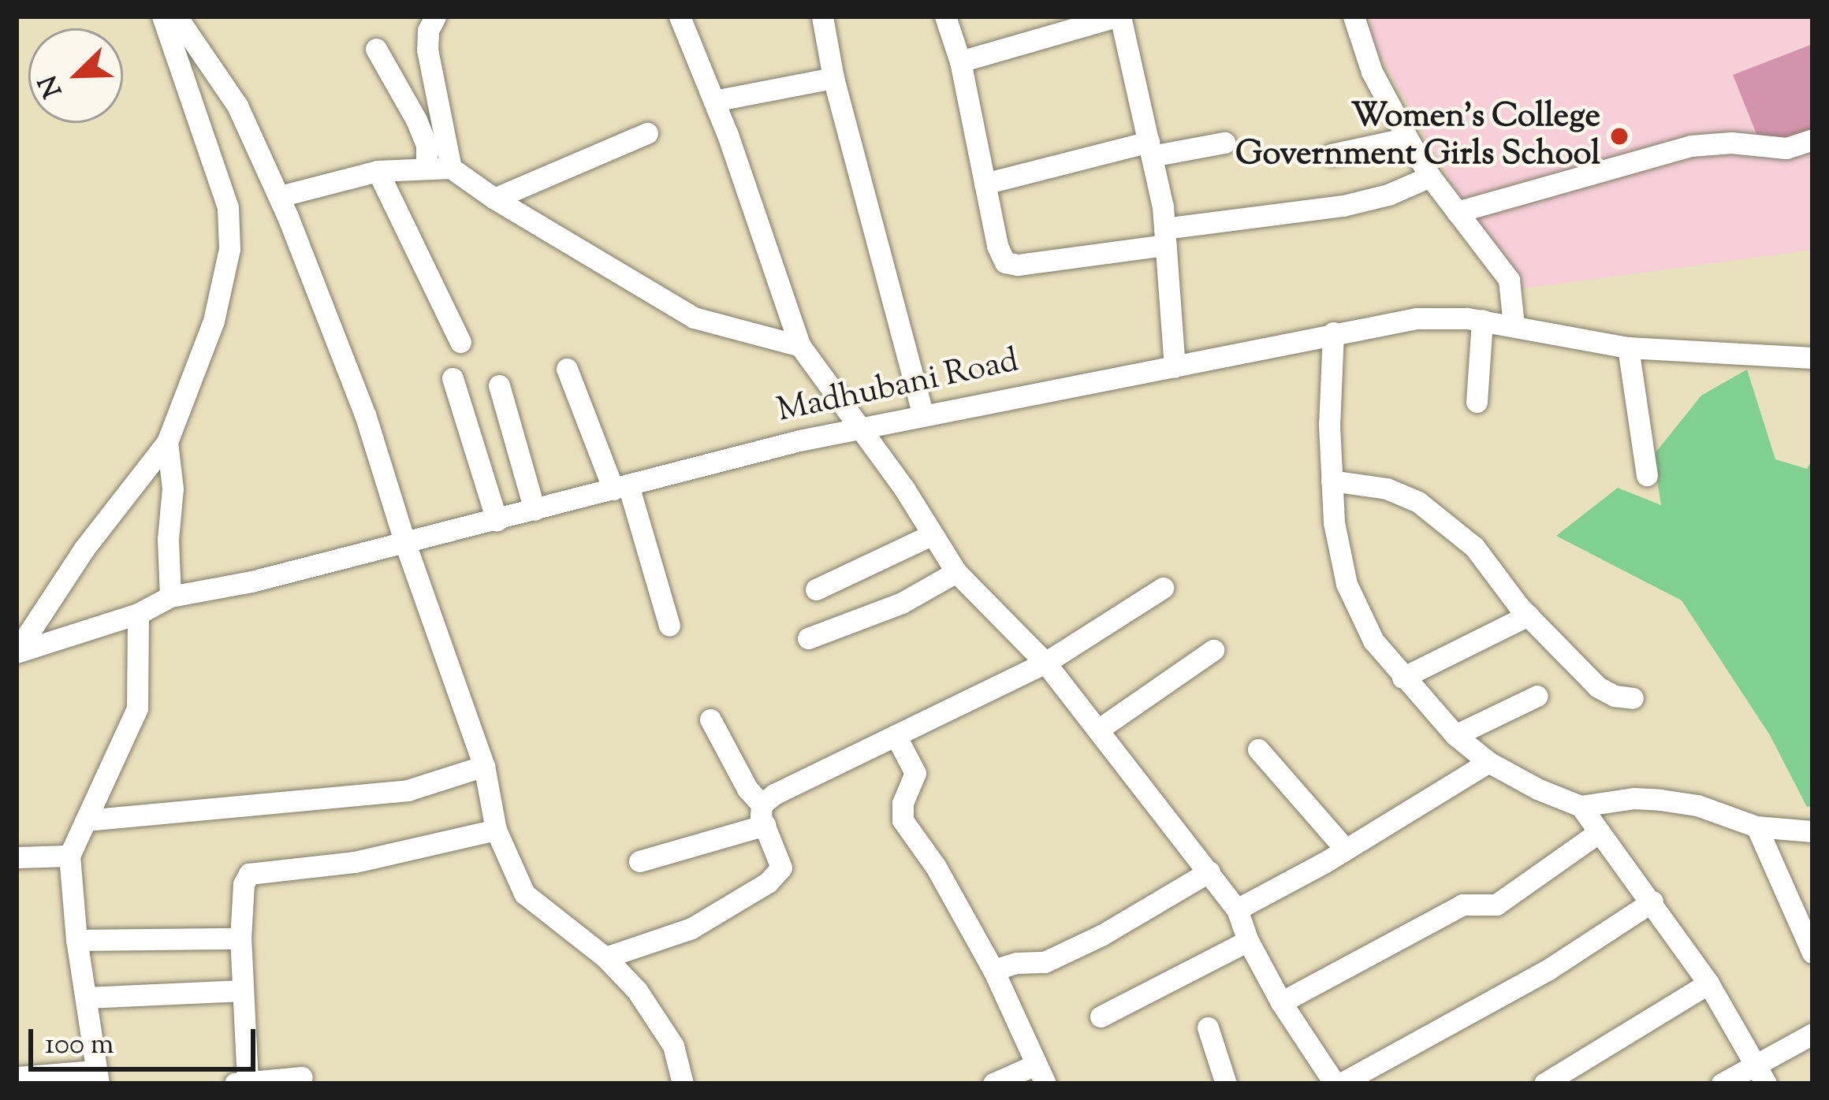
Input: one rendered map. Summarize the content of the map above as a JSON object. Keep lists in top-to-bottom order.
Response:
{
  "streets": {
    "street": ["Madhubani Road"]
  },
  "places": ["Women's College Government Girls School"],
  "scale_bar": "100 m",
  "north": "bottom left"
}
